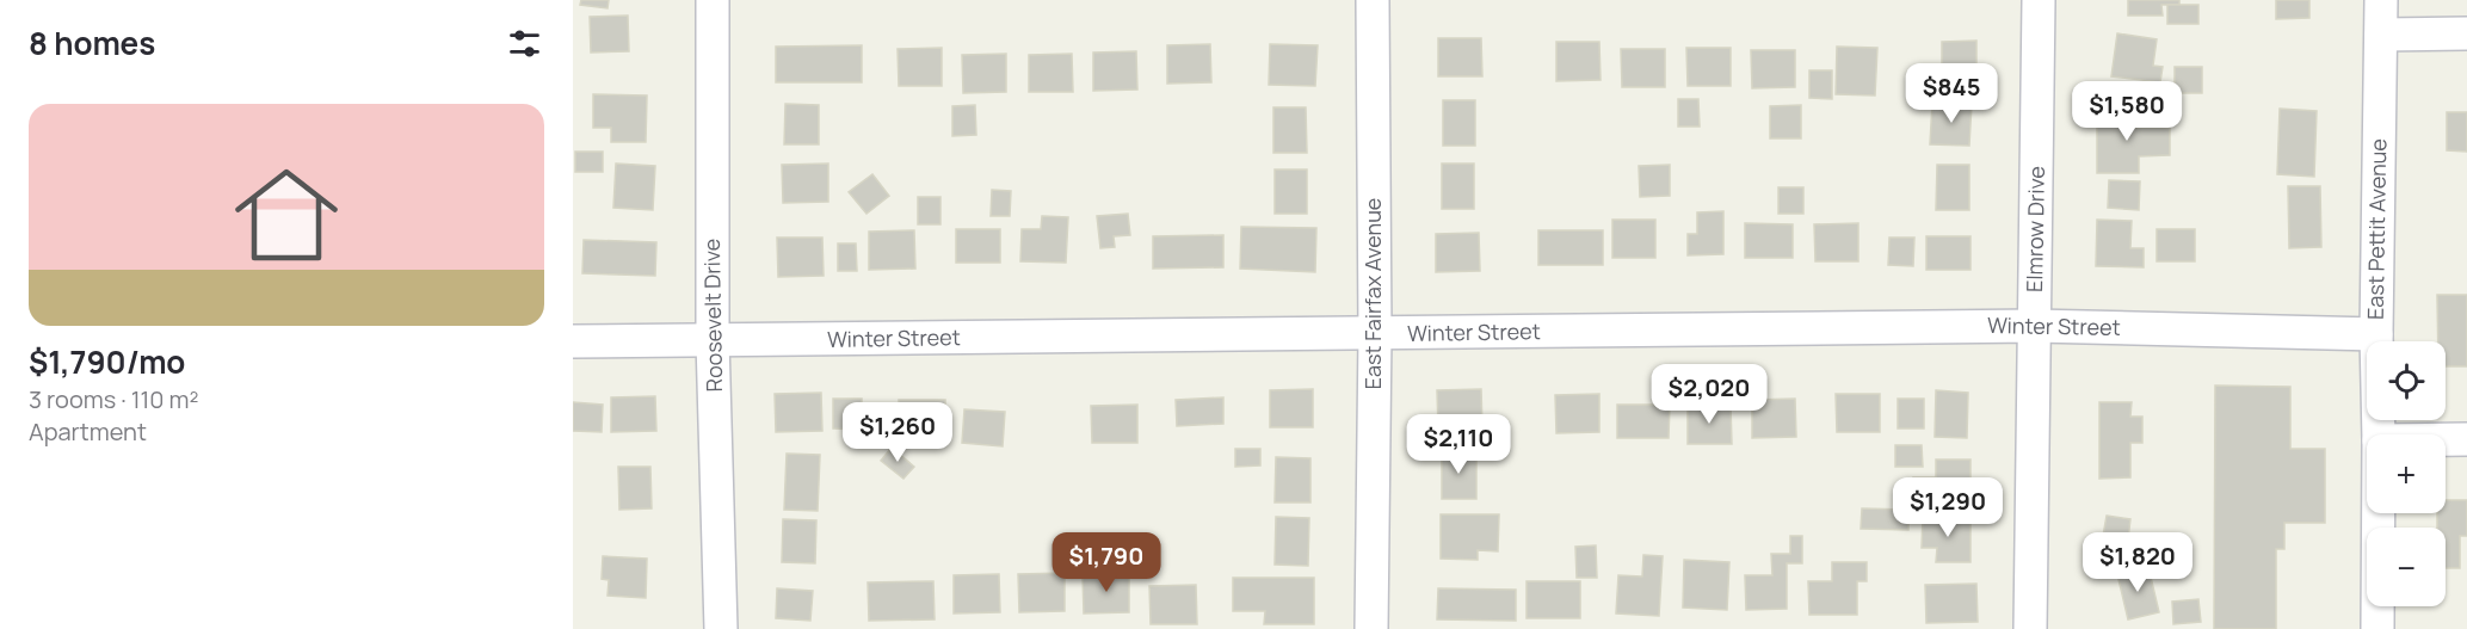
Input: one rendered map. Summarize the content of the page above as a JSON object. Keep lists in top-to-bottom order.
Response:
{
  "streets": {
    "street": [
      "Elmrow Drive",
      "East Pettit Avenue",
      "East Fairfax Avenue",
      "Roosevelt Drive",
      "Winter Street"
    ]
  },
  "crossings": [
    ["Elmrow Drive", "Winter Street"],
    ["East Pettit Avenue", "Winter Street"],
    ["East Fairfax Avenue", "Winter Street"],
    ["Roosevelt Drive", "Winter Street"]
  ],
  "page": {
    "heading": "8 homes",
    "price": [
      "$845",
      "$1,580",
      "$2,020",
      "$1,260",
      "$2,110",
      "$1,290",
      "$1,790",
      "$1,820"
    ],
    "list": [
      {
        "name": "$1,790/mo",
        "note": "3 rooms · 110 m² · Apartment"
      }
    ],
    "map_buttons": ["+", "−"]
  }
}
